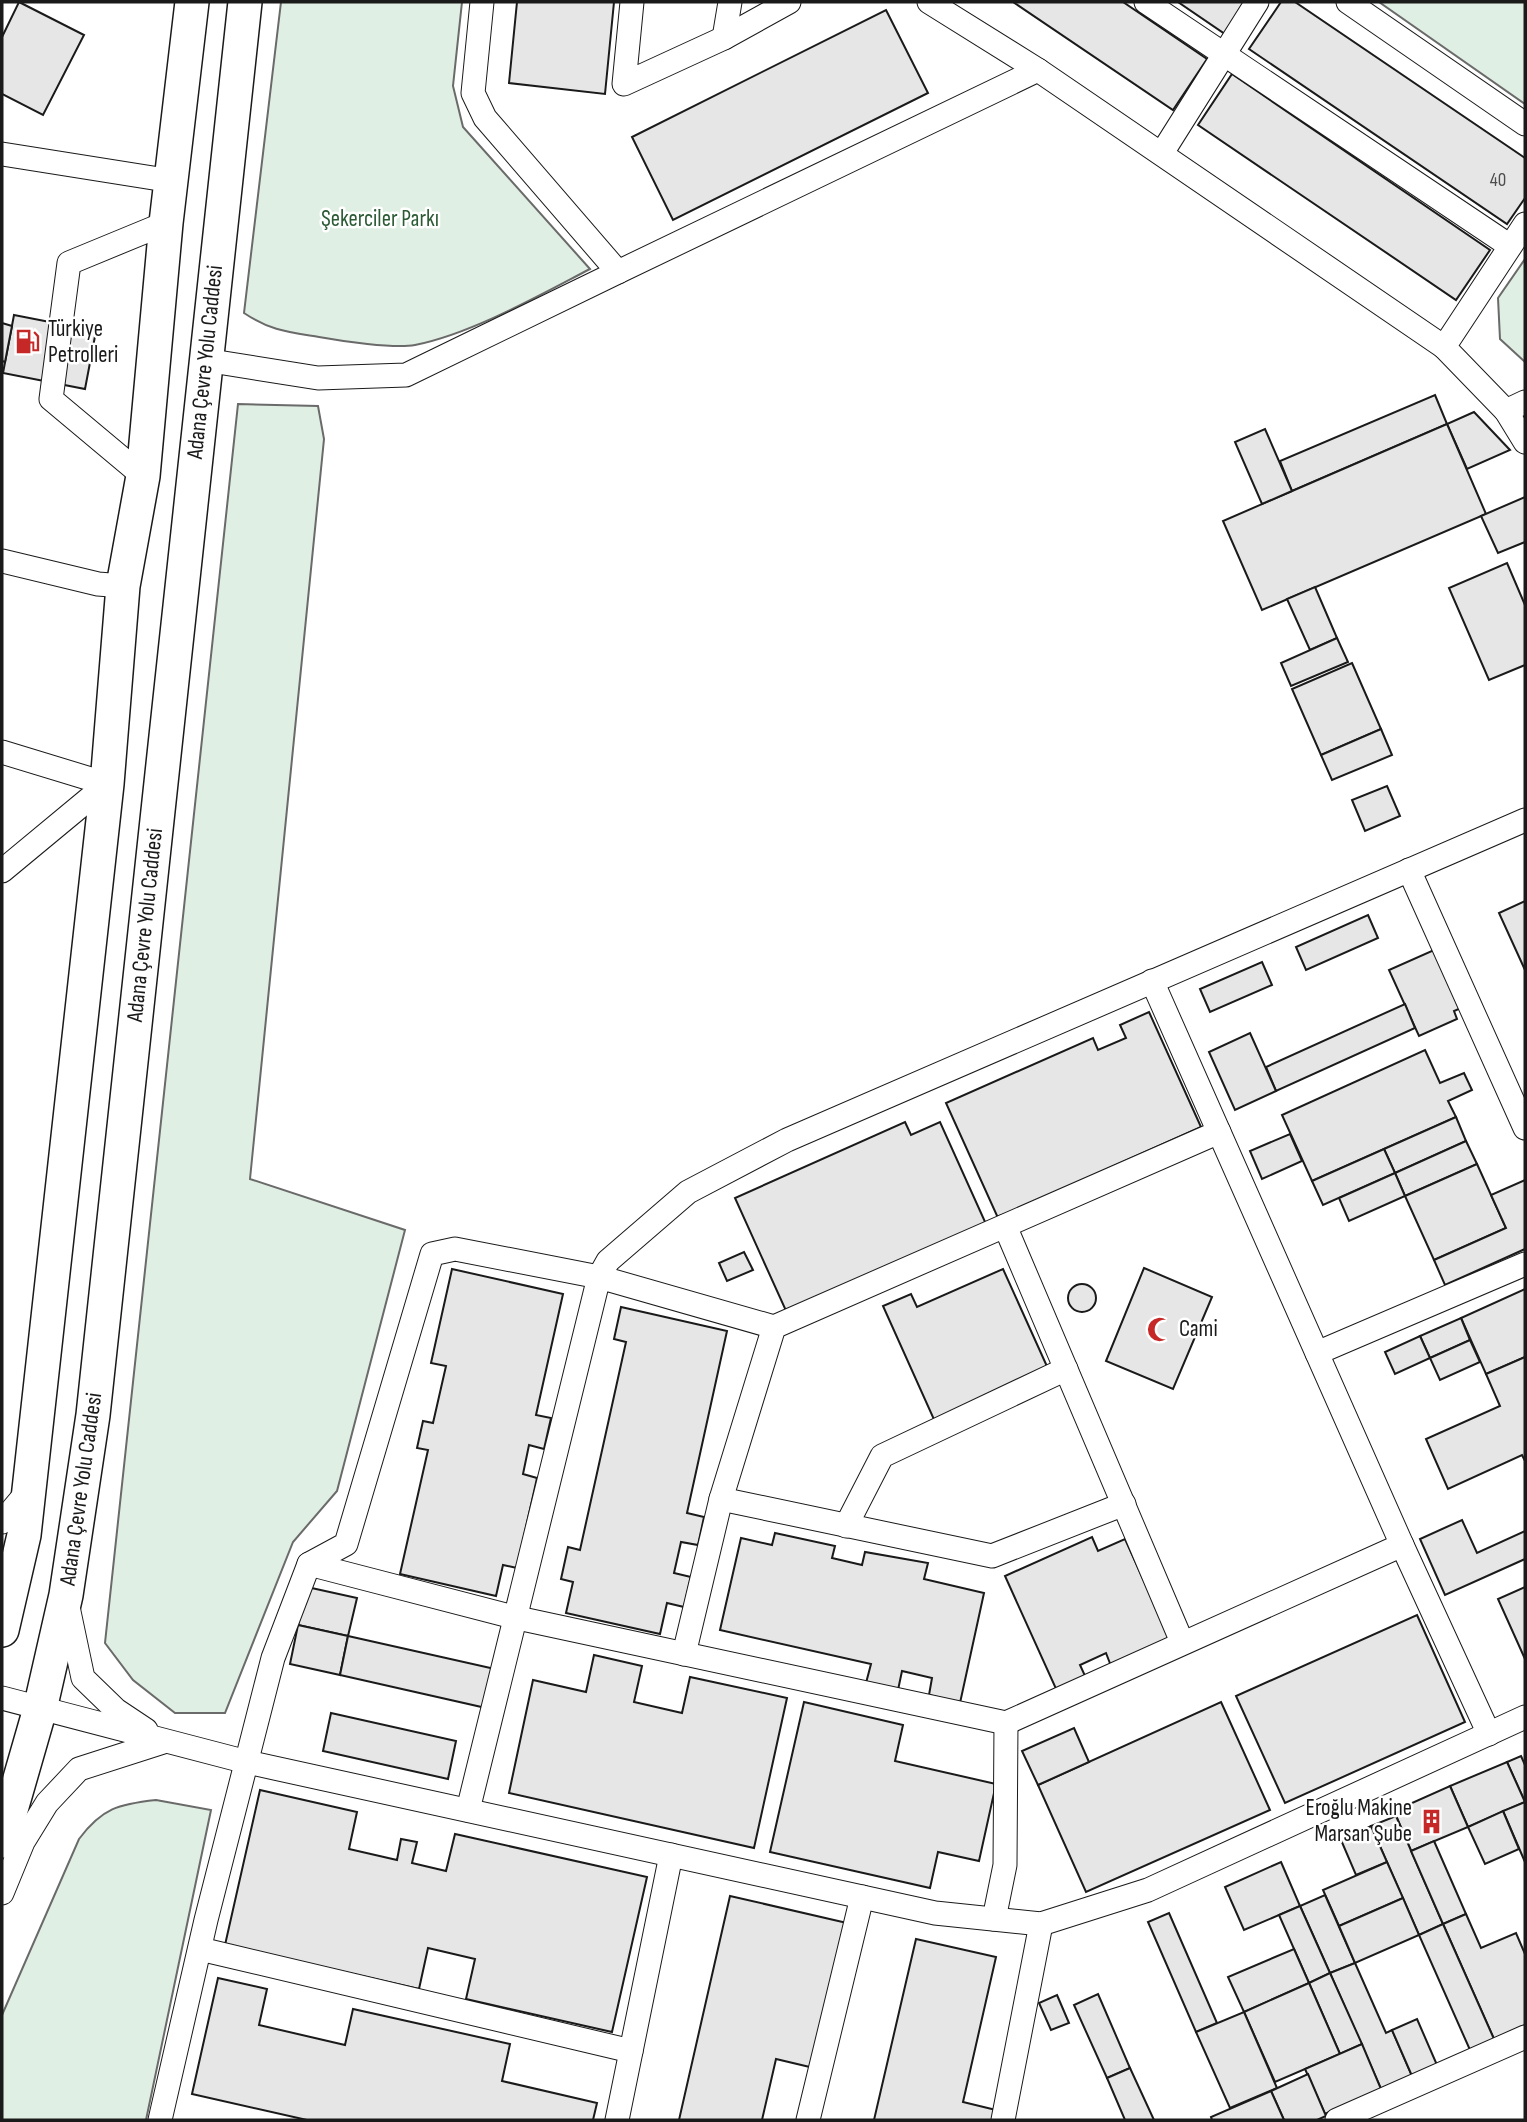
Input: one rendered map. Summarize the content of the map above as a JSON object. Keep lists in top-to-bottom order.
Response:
{
  "streets": {
    "highway": ["Adana Çevre Yolu Caddesi"]
  },
  "parks": ["Şekerciler Parkı"],
  "places": {
    "fuel station": ["Türkiye Petrolleri"],
    "mosque": ["Cami"],
    "building": ["Eroğlu Makine Marsan Şube"]
  },
  "house_numbers": ["40"]
}
